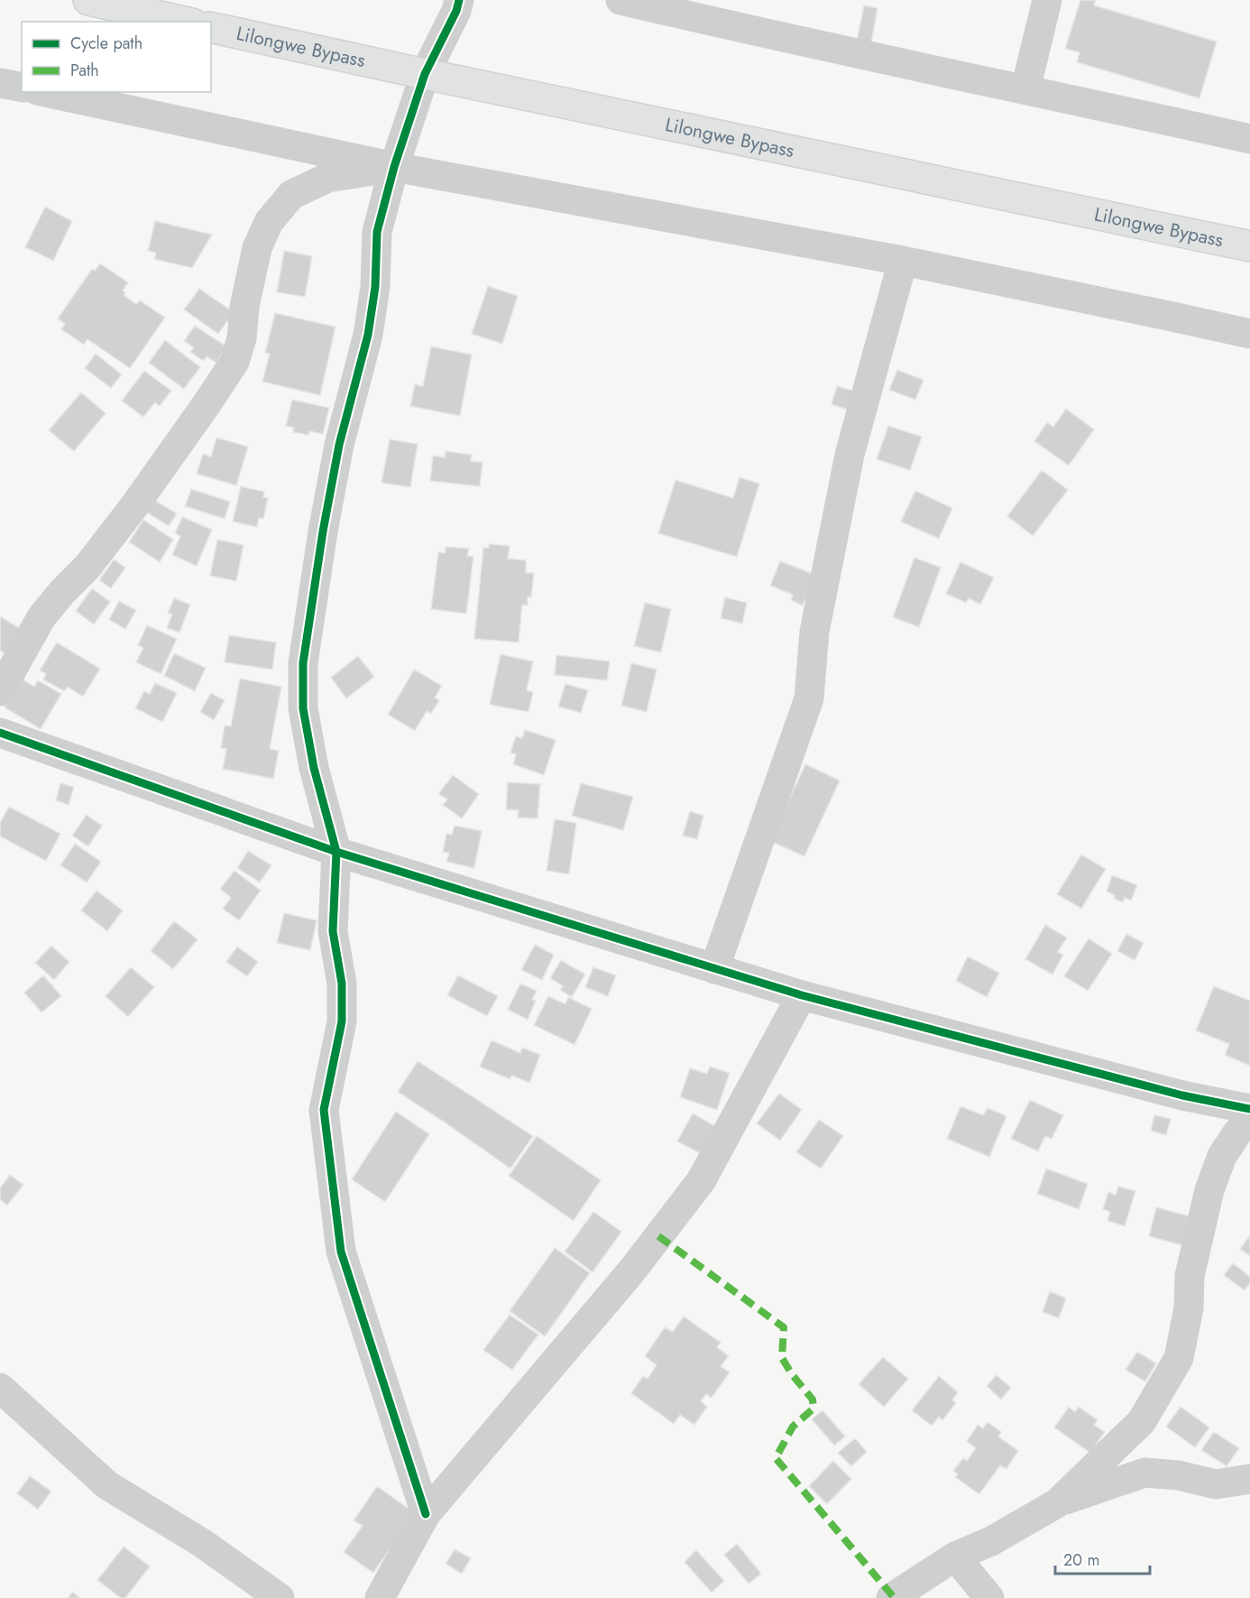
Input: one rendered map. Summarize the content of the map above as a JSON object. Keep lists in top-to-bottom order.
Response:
{
  "streets": {
    "main road": ["Lilongwe Bypass"]
  },
  "legend": ["Cycle path", "Path"],
  "scale_bar": "20 m"
}
